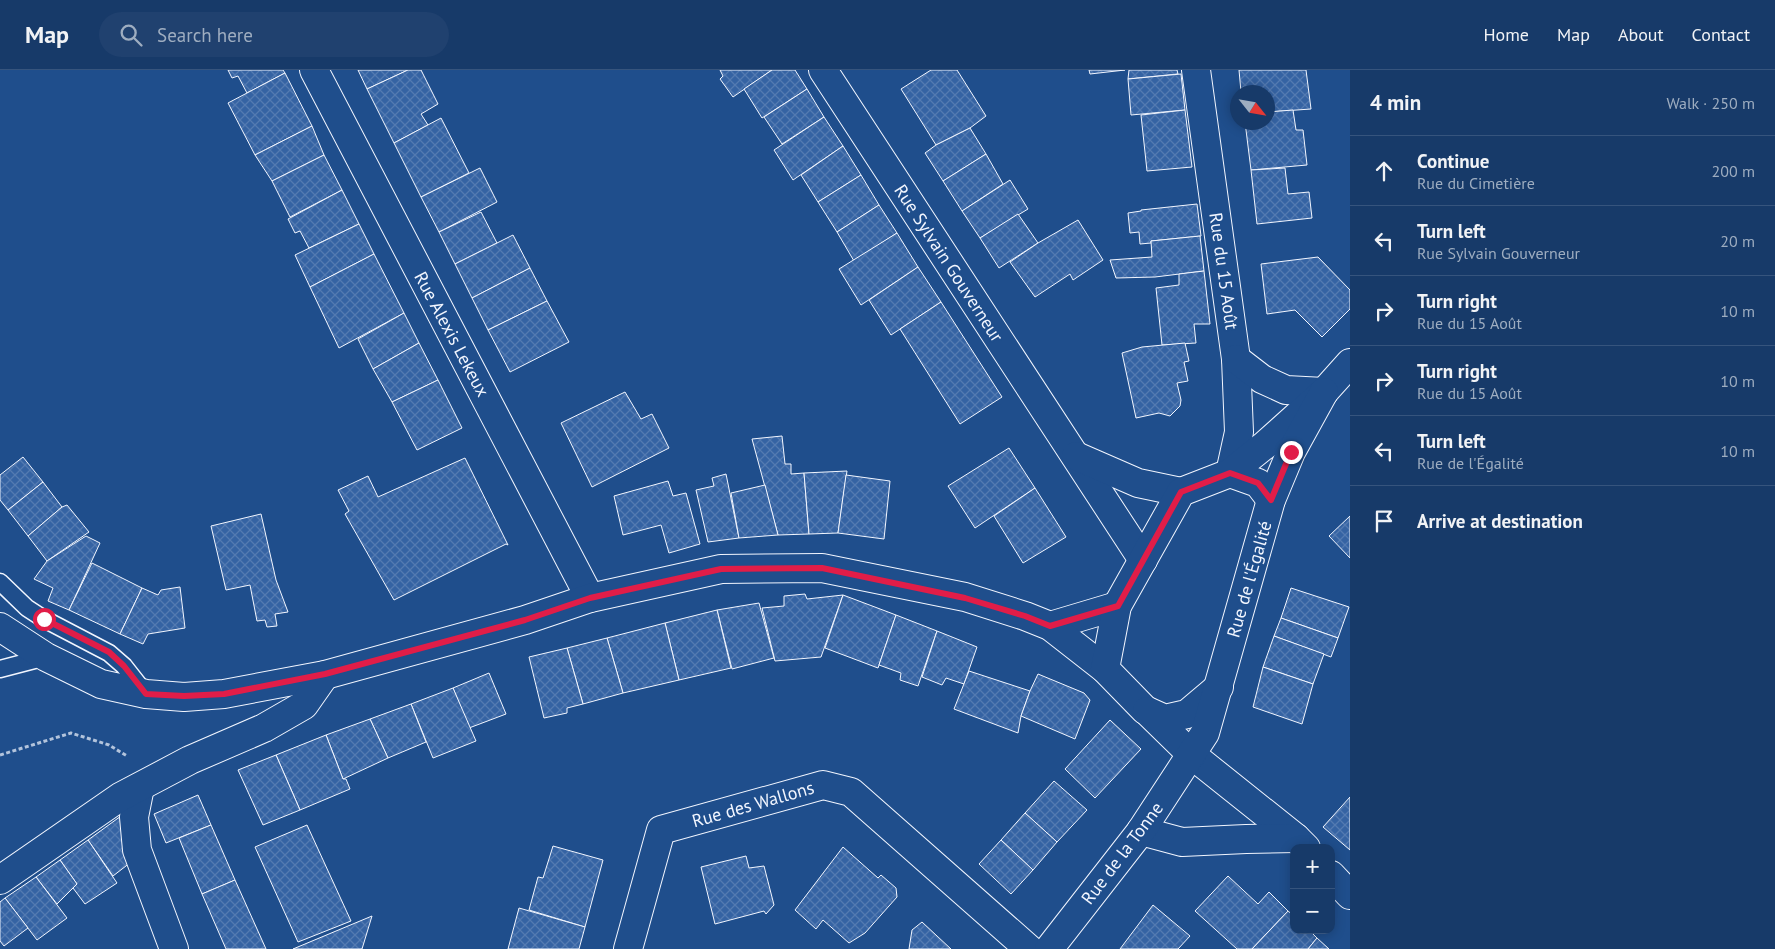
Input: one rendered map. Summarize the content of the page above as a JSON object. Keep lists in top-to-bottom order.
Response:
{
  "streets": {
    "street": [
      "Rue Sylvain Gouverneur",
      "Rue du 15 Août",
      "Rue Alexis Lekeux",
      "Rue de l'Égalité",
      "Rue des Wallons",
      "Rue de la Tonne"
    ]
  },
  "crossings": [
    ["Rue du 15 Août", "Rue de l'Égalité"],
    ["Rue de l'Égalité", "Rue de la Tonne"]
  ],
  "north": "bottom right",
  "page": {
    "header": "Map",
    "search": "Search here",
    "nav": [
      "Home",
      "Map",
      "About",
      "Contact"
    ],
    "heading": ["4 min", "Walk · 250 m"],
    "list": [
      ["Continue", "Rue du Cimetière", "200 m"],
      ["Turn left", "Rue Sylvain Gouverneur", "20 m"],
      ["Turn right", "Rue du 15 Août", "10 m"],
      ["Turn right", "Rue du 15 Août", "10 m"],
      ["Turn left", "Rue de l'Égalité", "10 m"],
      "Arrive at destination"
    ],
    "map_buttons": ["+", "−"]
  }
}
